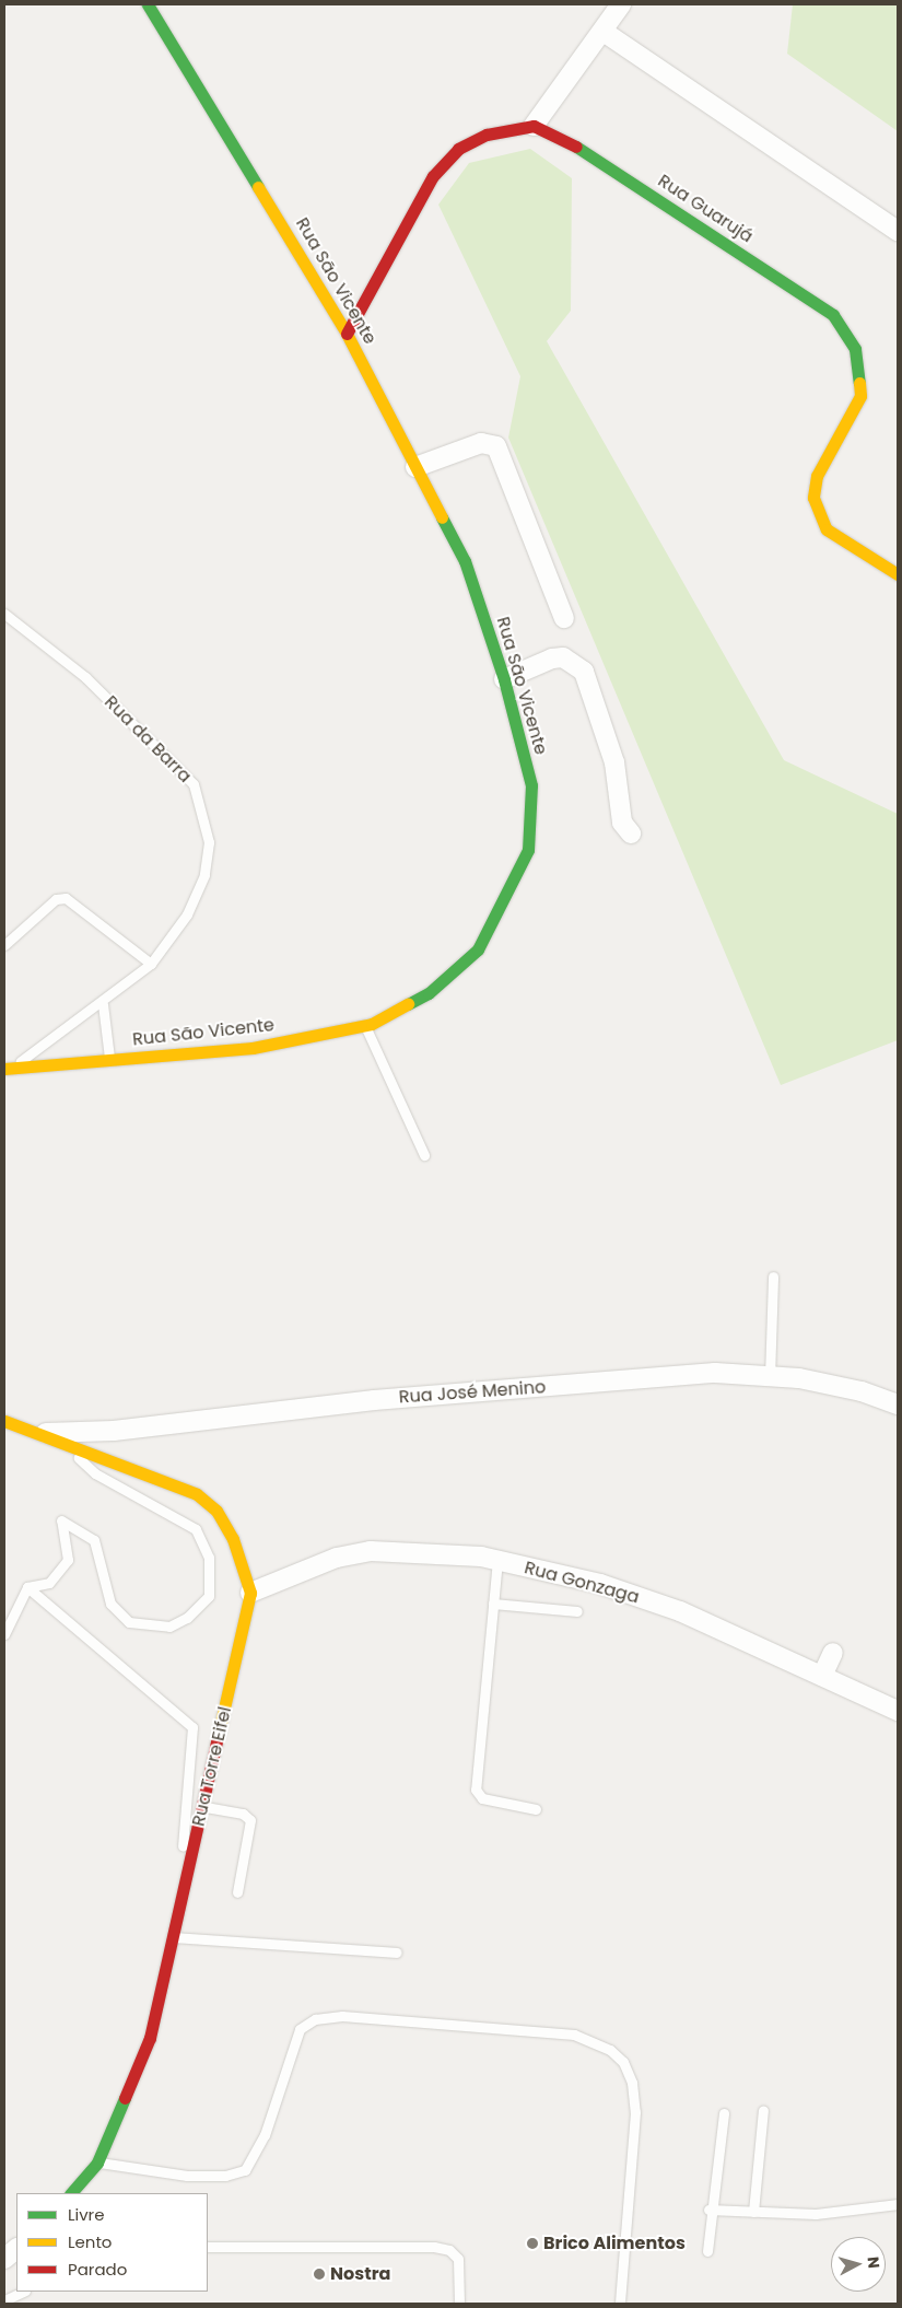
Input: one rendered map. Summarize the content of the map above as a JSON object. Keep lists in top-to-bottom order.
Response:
{
  "streets": {
    "street": [
      "Rua Guarujá",
      "Rua São Vicente",
      "Rua José Menino",
      "Rua Gonzaga",
      "Rua Torre Eifel"
    ],
    "lane": ["Rua da Barra"]
  },
  "crossings": [
    ["Rua São Vicente", "Rua da Barra"],
    ["Rua José Menino", "Rua Torre Eifel"],
    ["Rua Gonzaga", "Rua Torre Eifel"]
  ],
  "places": ["Brico Alimentos", "Nostra"],
  "legend": ["Livre", "Lento", "Parado"],
  "north": "right"
}
